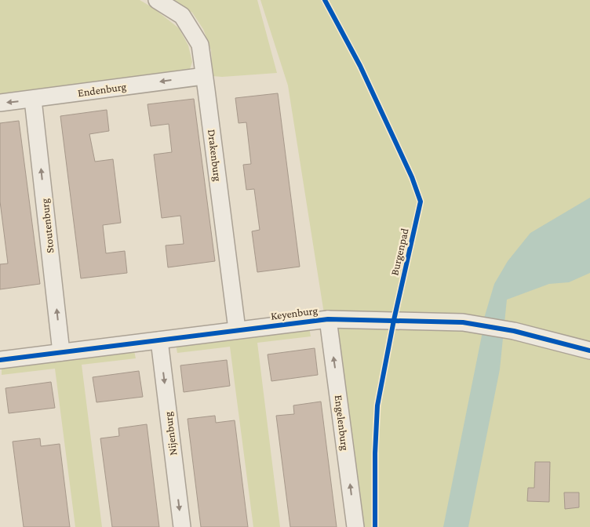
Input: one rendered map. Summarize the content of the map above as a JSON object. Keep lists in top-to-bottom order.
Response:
{
  "streets": {
    "street": [
      "Endenburg",
      "Drakenburg",
      "Stoutenburg",
      "Keyenburg",
      "Engelenburg",
      "Nijenburg"
    ],
    "cycle path": ["Burgenpad"]
  },
  "crossings": [
    ["Endenburg", "Drakenburg"],
    ["Endenburg", "Stoutenburg"],
    ["Drakenburg", "Keyenburg"],
    ["Stoutenburg", "Keyenburg"],
    ["Keyenburg", "Engelenburg"],
    ["Keyenburg", "Nijenburg"]
  ],
  "one_way": [
    "Endenburg",
    "Stoutenburg",
    "Engelenburg",
    "Nijenburg"
  ]
}
